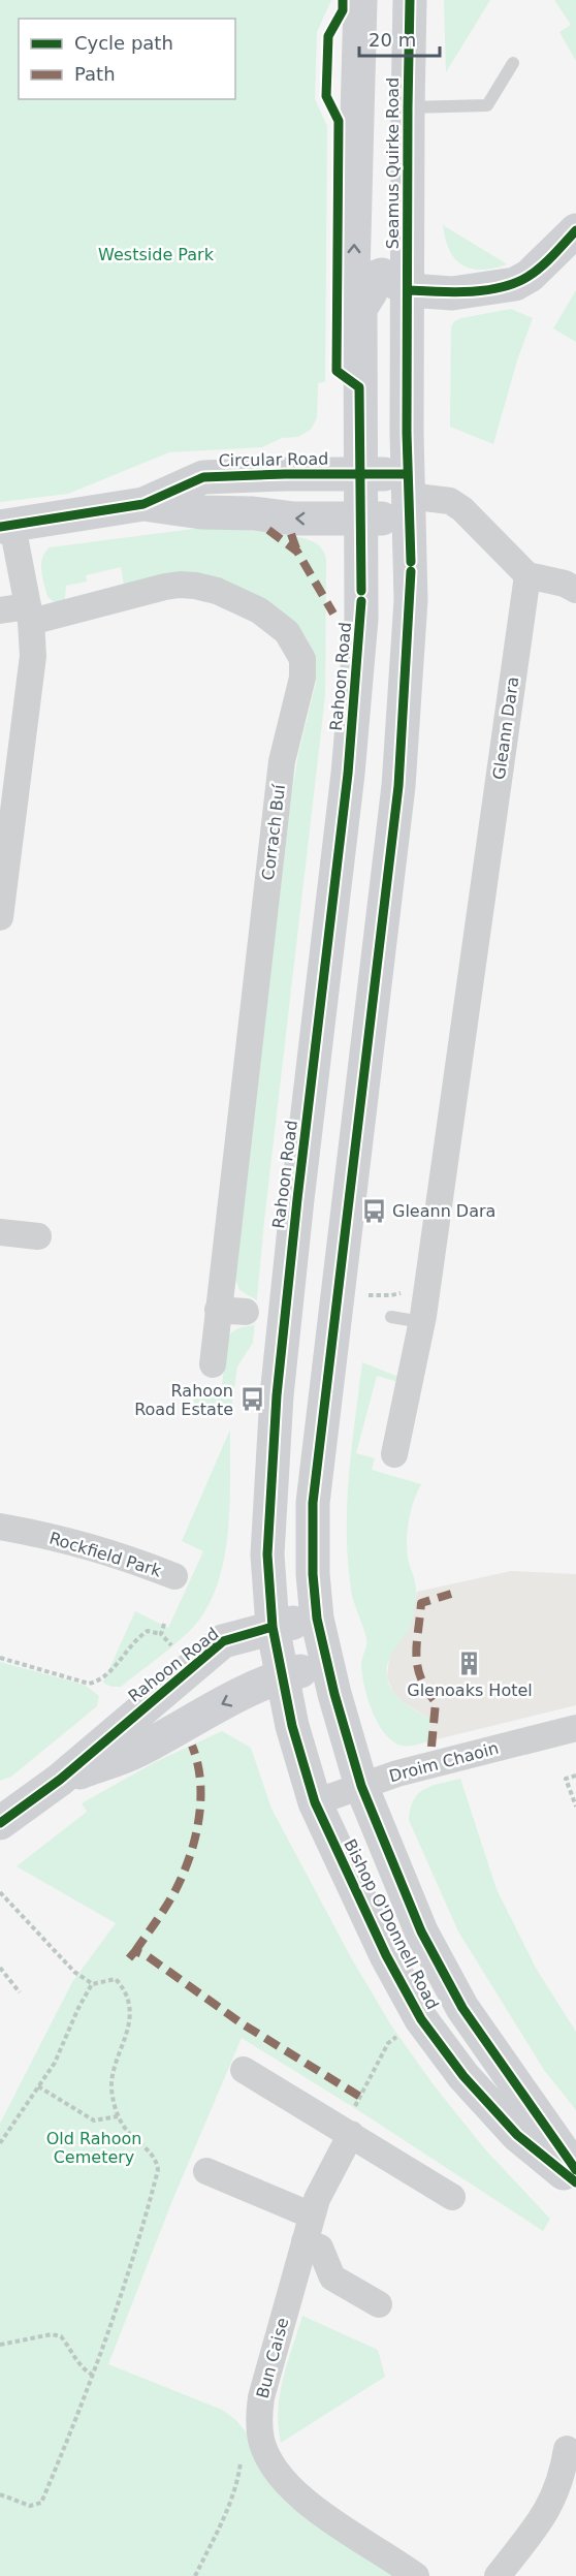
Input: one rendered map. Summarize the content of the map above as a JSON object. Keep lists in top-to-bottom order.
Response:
{
  "streets": {
    "main road": [
      "Seamus Quirke Road",
      "Circular Road",
      "Rahoon Road",
      "Bishop O'Donnell Road"
    ],
    "street": [
      "Gleann Dara",
      "Corrach Buí",
      "Rockfield Park",
      "Droim Chaoin",
      "Bun Caise"
    ]
  },
  "crossings": [
    ["Seamus Quirke Road", "Rahoon Road"],
    ["Circular Road", "Rahoon Road"],
    ["Rahoon Road", "Bishop O'Donnell Road"],
    ["Droim Chaoin", "Bishop O'Donnell Road"]
  ],
  "parks": ["Westside Park", "Old Rahoon Cemetery"],
  "places": {
    "bus stop": ["Gleann Dara", "Rahoon Road Estate"],
    "building": ["Glenoaks Hotel"]
  },
  "legend": ["Cycle path", "Path"],
  "scale_bar": "20 m"
}
